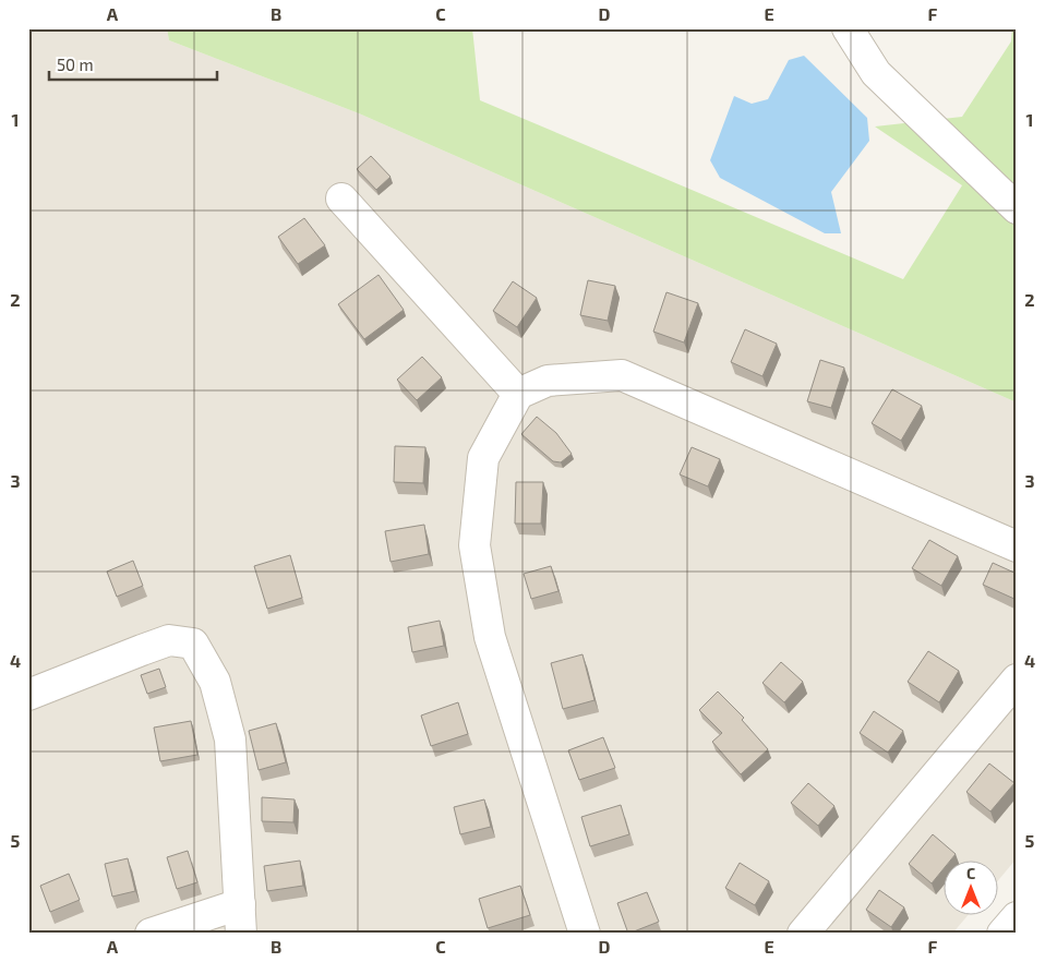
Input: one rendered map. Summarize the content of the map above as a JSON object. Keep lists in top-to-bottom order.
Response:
{
  "scale_bar": "50 m",
  "north": "top",
  "grid": {
    "columns": [
      "A",
      "B",
      "C",
      "D",
      "E",
      "F"
    ],
    "rows": [
      "1",
      "2",
      "3",
      "4",
      "5"
    ]
  }
}
